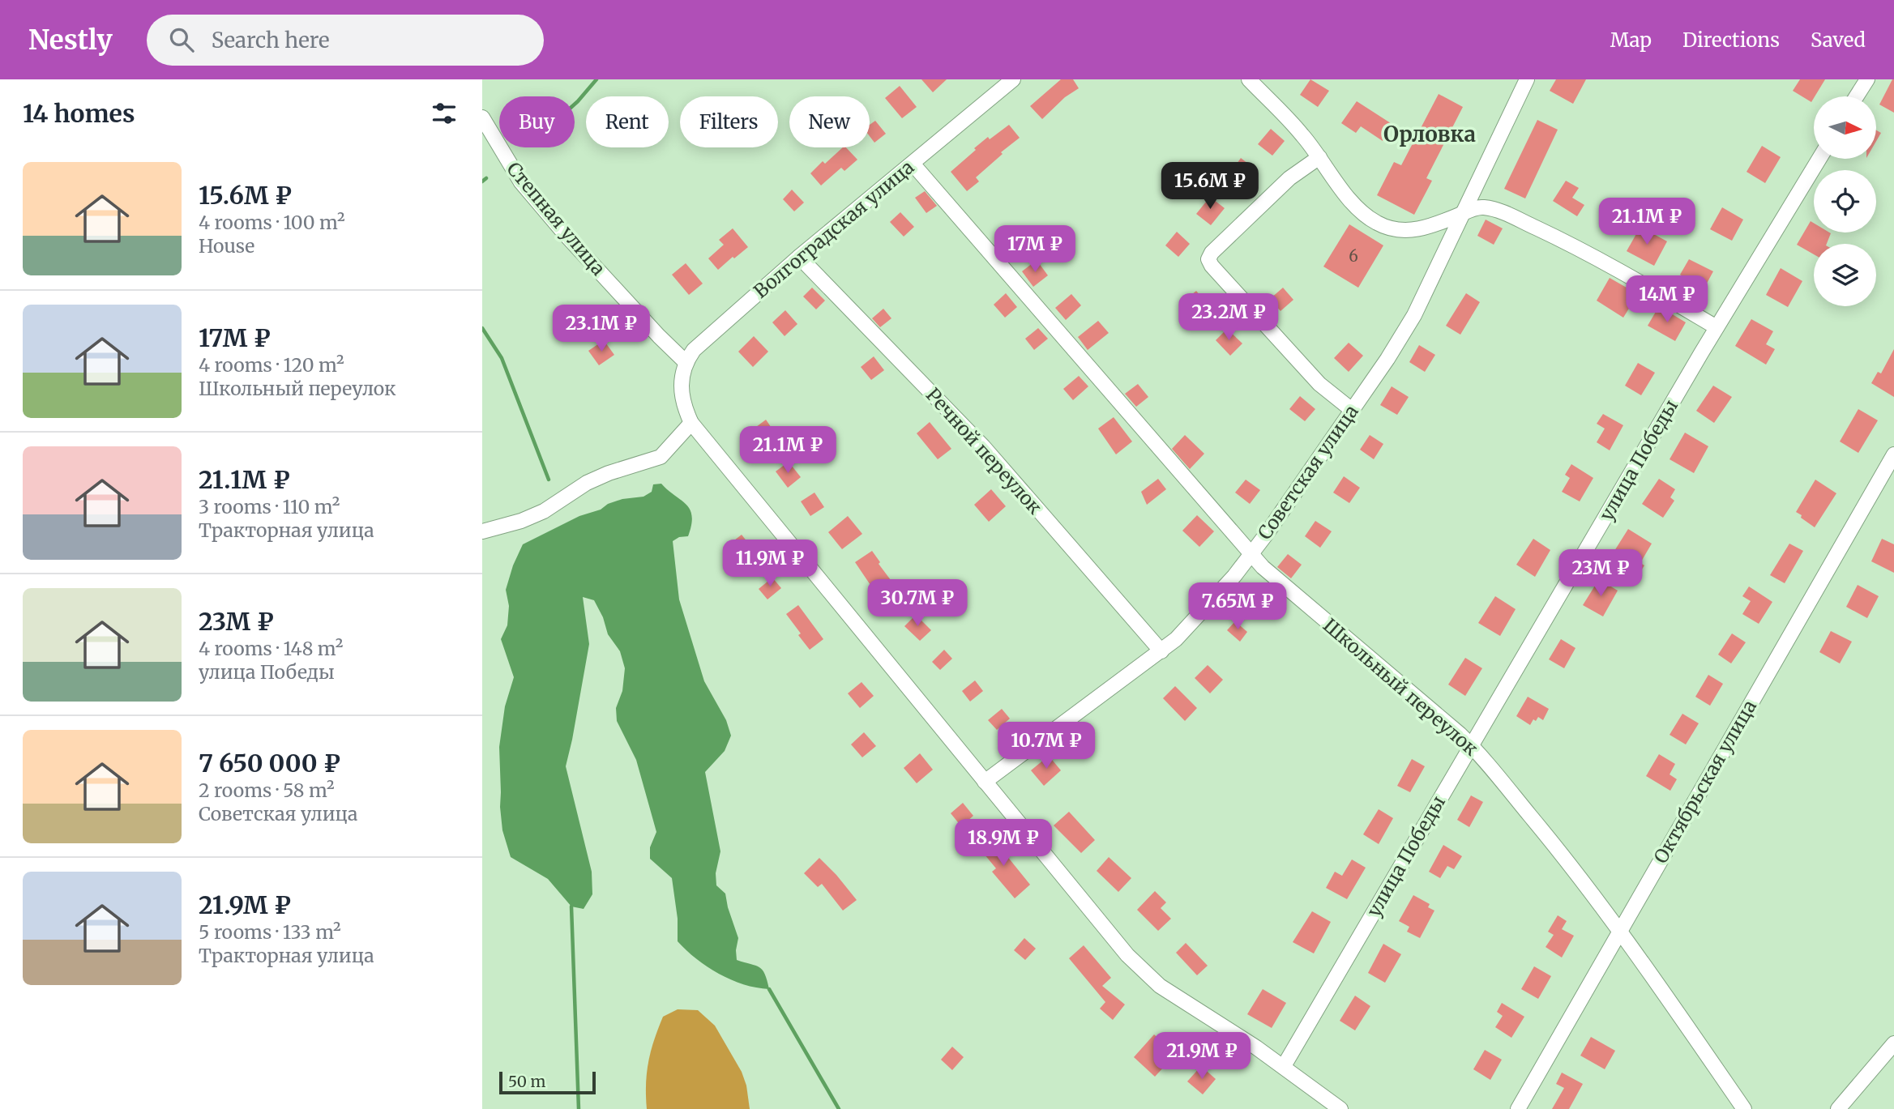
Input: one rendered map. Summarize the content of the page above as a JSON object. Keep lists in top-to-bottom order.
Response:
{
  "streets": {
    "street": [
      "Степная улица",
      "Волгоградская улица",
      "Речной переулок",
      "улица Победы",
      "Советская улица",
      "Школьный переулок",
      "Октябрьская улица"
    ]
  },
  "crossings": [
    ["Степная улица", "Волгоградская улица"],
    ["Волгоградская улица", "Речной переулок"],
    ["Волгоградская улица", "Школьный переулок"],
    ["Речной переулок", "Советская улица"],
    ["улица Победы", "Школьный переулок"],
    ["Советская улица", "Школьный переулок"],
    ["Школьный переулок", "Октябрьская улица"]
  ],
  "districts": ["Орловка"],
  "house_numbers": ["6"],
  "scale_bar": "50 m",
  "north": "right",
  "page": {
    "header": "Nestly",
    "search": "Search here",
    "nav": ["Map", "Directions", "Saved"],
    "heading": "14 homes",
    "chip": [
      "Buy",
      "Rent",
      "Filters",
      "New"
    ],
    "list": [
      {
        "name": "15.6M ₽",
        "note": "4 rooms · 100 m² · House"
      },
      {
        "name": "17M ₽",
        "note": "4 rooms · 120 m² · Школьный переулок"
      },
      {
        "name": "21.1M ₽",
        "note": "3 rooms · 110 m² · Тракторная улица"
      },
      {
        "name": "23M ₽",
        "note": "4 rooms · 148 m² · улица Победы"
      },
      {
        "name": "7 650 000 ₽",
        "note": "2 rooms · 58 m² · Советская улица"
      },
      {
        "name": "21.9M ₽",
        "note": "5 rooms · 133 m² · Тракторная улица"
      }
    ],
    "price": [
      "15.6M ₽",
      "21.1M ₽",
      "17M ₽",
      "14M ₽",
      "23.2M ₽",
      "23.1M ₽",
      "21.1M ₽",
      "11.9M ₽",
      "23M ₽",
      "30.7M ₽",
      "7.65M ₽",
      "10.7M ₽",
      "18.9M ₽",
      "21.9M ₽"
    ],
    "scale": "50 m"
  }
}
